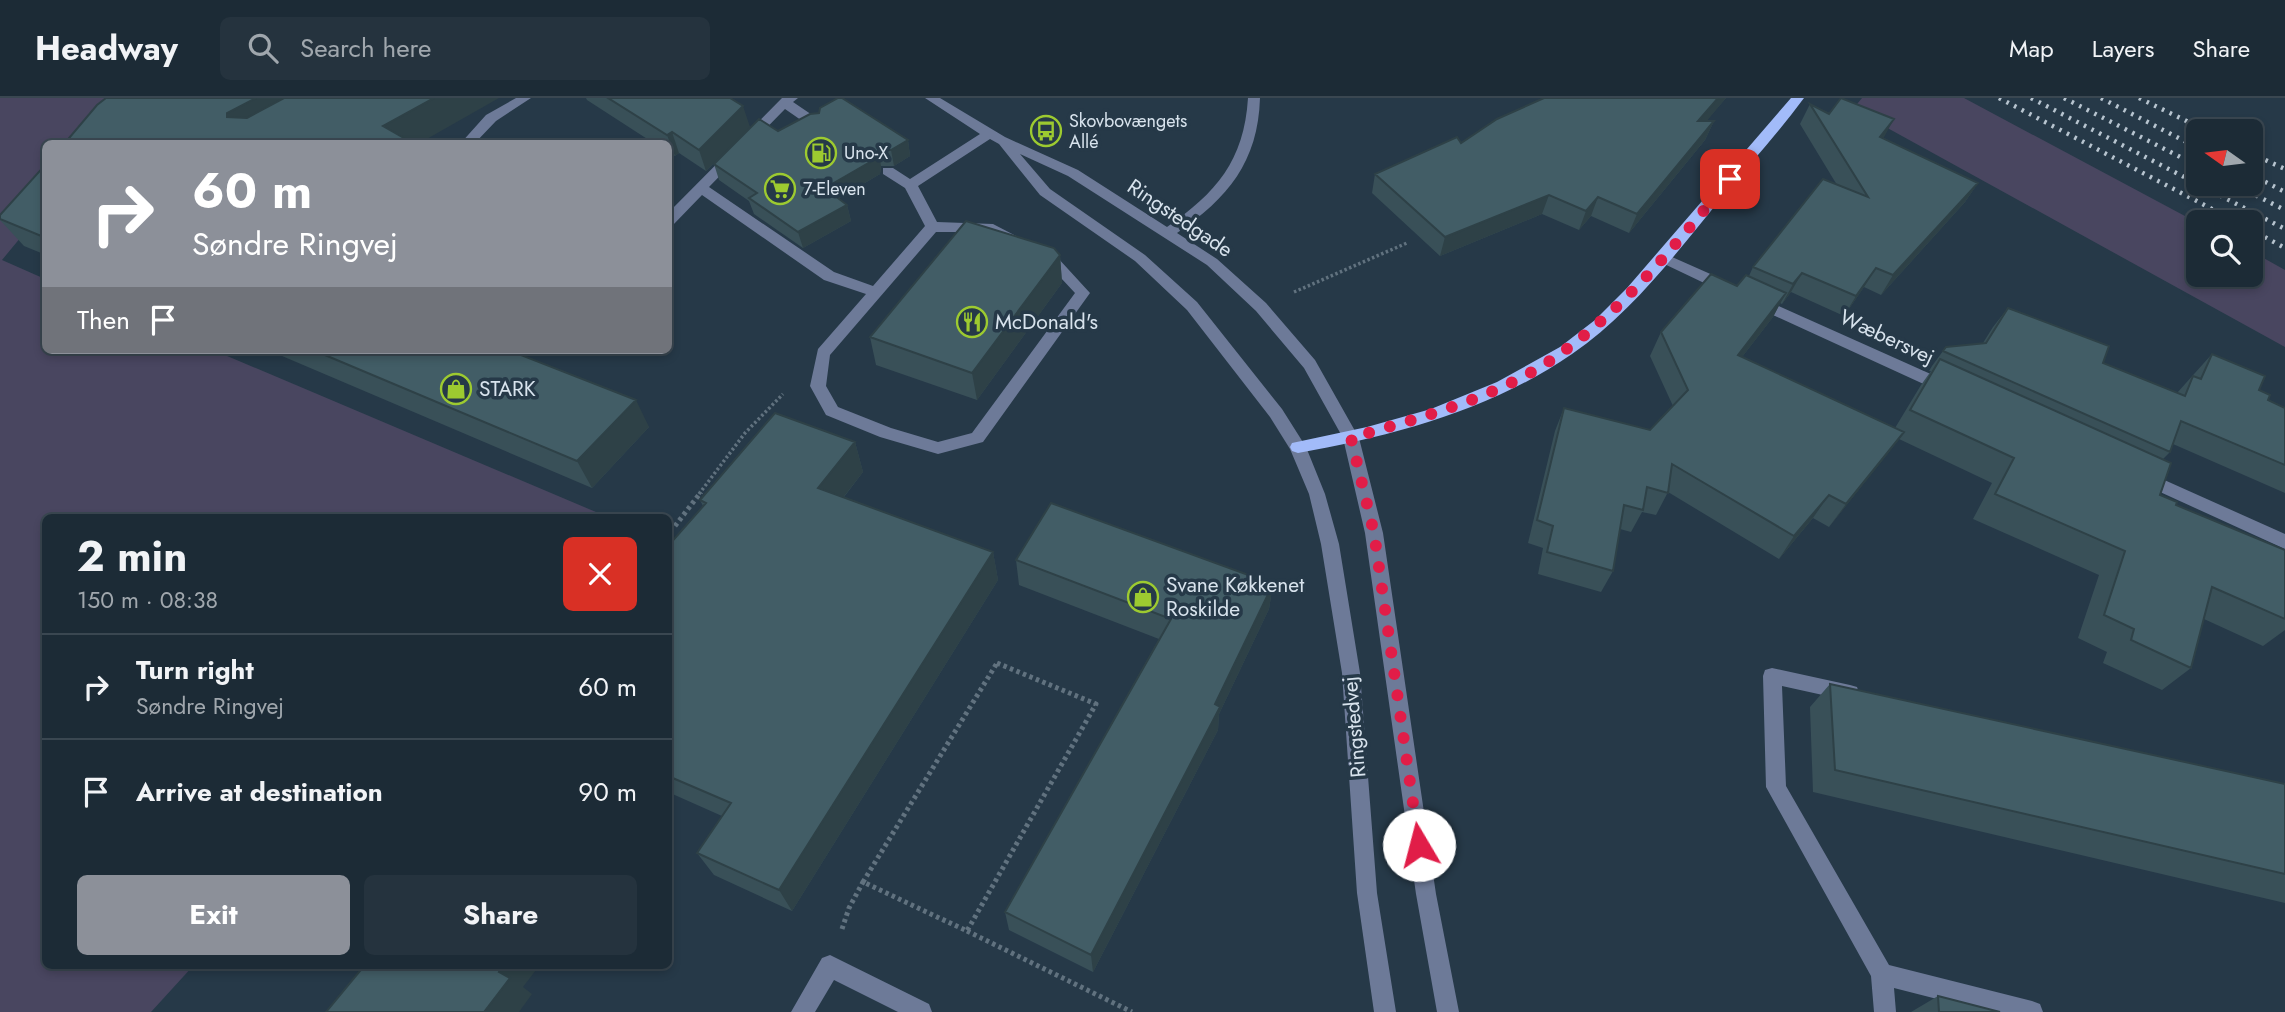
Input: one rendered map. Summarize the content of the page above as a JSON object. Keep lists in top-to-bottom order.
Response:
{
  "streets": {
    "street": ["Ringstedgade", "Wæbersvej", "Ringstedvej"]
  },
  "crossings": [
    ["Ringstedgade", "Ringstedvej"]
  ],
  "places": {
    "bus stop": ["Skovbovængets Allé"],
    "fuel station": ["Uno-X"],
    "supermarket": ["7-Eleven"],
    "restaurant": ["McDonald's"],
    "shop": ["STARK", "Svane Køkkenet Roskilde"]
  },
  "north": "left",
  "page": {
    "header": "Headway",
    "search": "Search here",
    "nav": ["Map", "Layers", "Share"],
    "turn": ["60 m", "Søndre Ringvej"],
    "then": "Then",
    "heading": ["2 min", "150 m · 08:38"],
    "list": [
      {
        "name": "Turn right",
        "note": "Søndre Ringvej",
        "value": "60 m"
      },
      {
        "name": "Arrive at destination",
        "value": "90 m"
      }
    ],
    "buttons": ["Exit", "Share"]
  }
}
